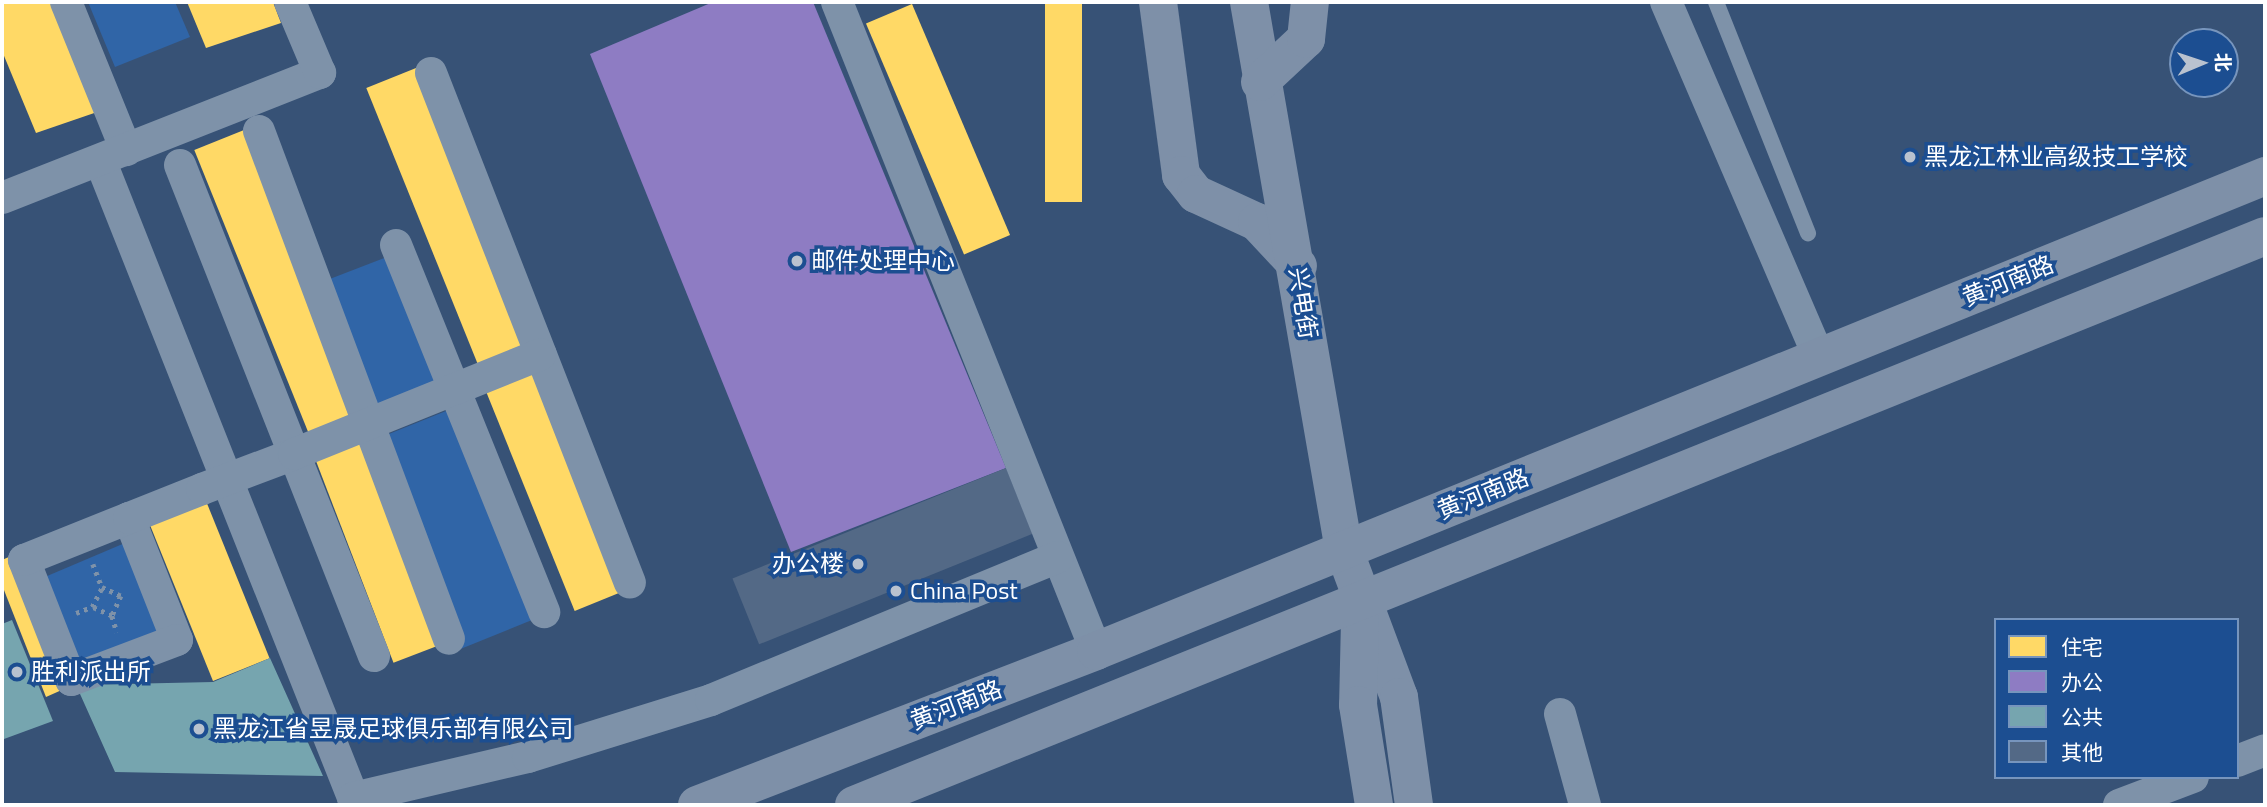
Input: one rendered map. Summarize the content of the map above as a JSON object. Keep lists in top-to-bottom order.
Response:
{
  "streets": {
    "main road": ["黄河南路", "兴电街"]
  },
  "crossings": [
    ["黄河南路", "兴电街"]
  ],
  "places": [
    "黑龙江林业高级技工学校",
    "邮件处理中心",
    "办公楼",
    "China Post",
    "胜利派出所",
    "黑龙江省昱晟足球俱乐部有限公司"
  ],
  "legend": [
    "住宅",
    "办公",
    "公共",
    "其他"
  ],
  "north": "right"
}
